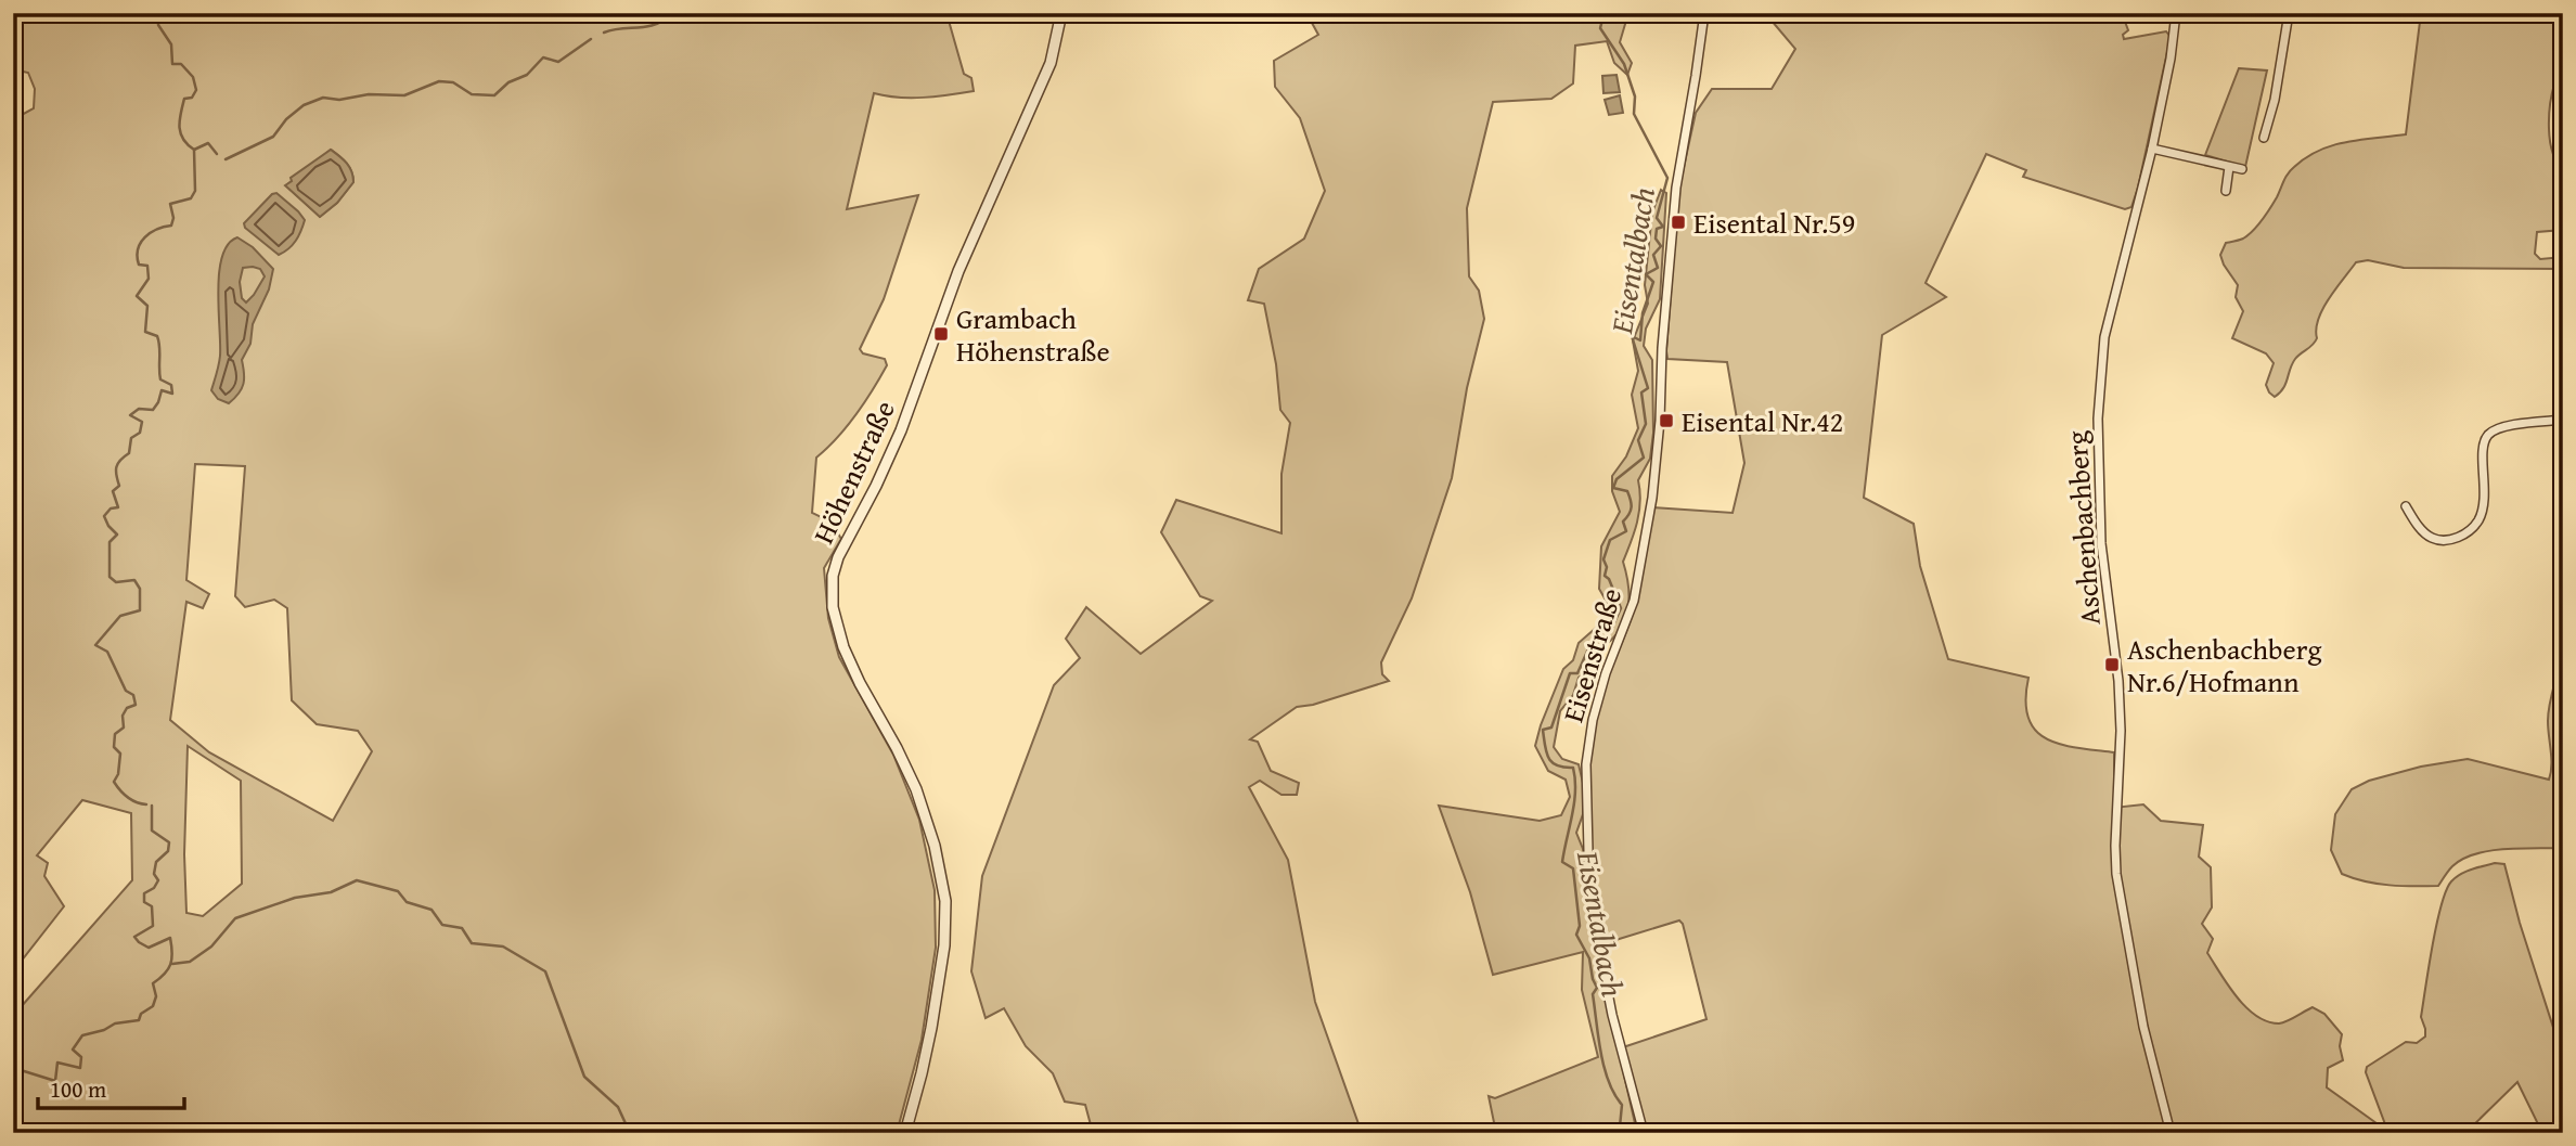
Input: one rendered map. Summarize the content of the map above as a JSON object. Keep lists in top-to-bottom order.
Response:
{
  "streets": {
    "street": ["Höhenstraße", "Aschenbachberg", "Eisenstraße"]
  },
  "water": ["Eisentalbach"],
  "places": {
    "transit": [
      "Eisental Nr.59",
      "Grambach Höhenstraße",
      "Eisental Nr.42",
      "Aschenbachberg Nr.6/Hofmann"
    ]
  },
  "scale_bar": "100 m"
}
